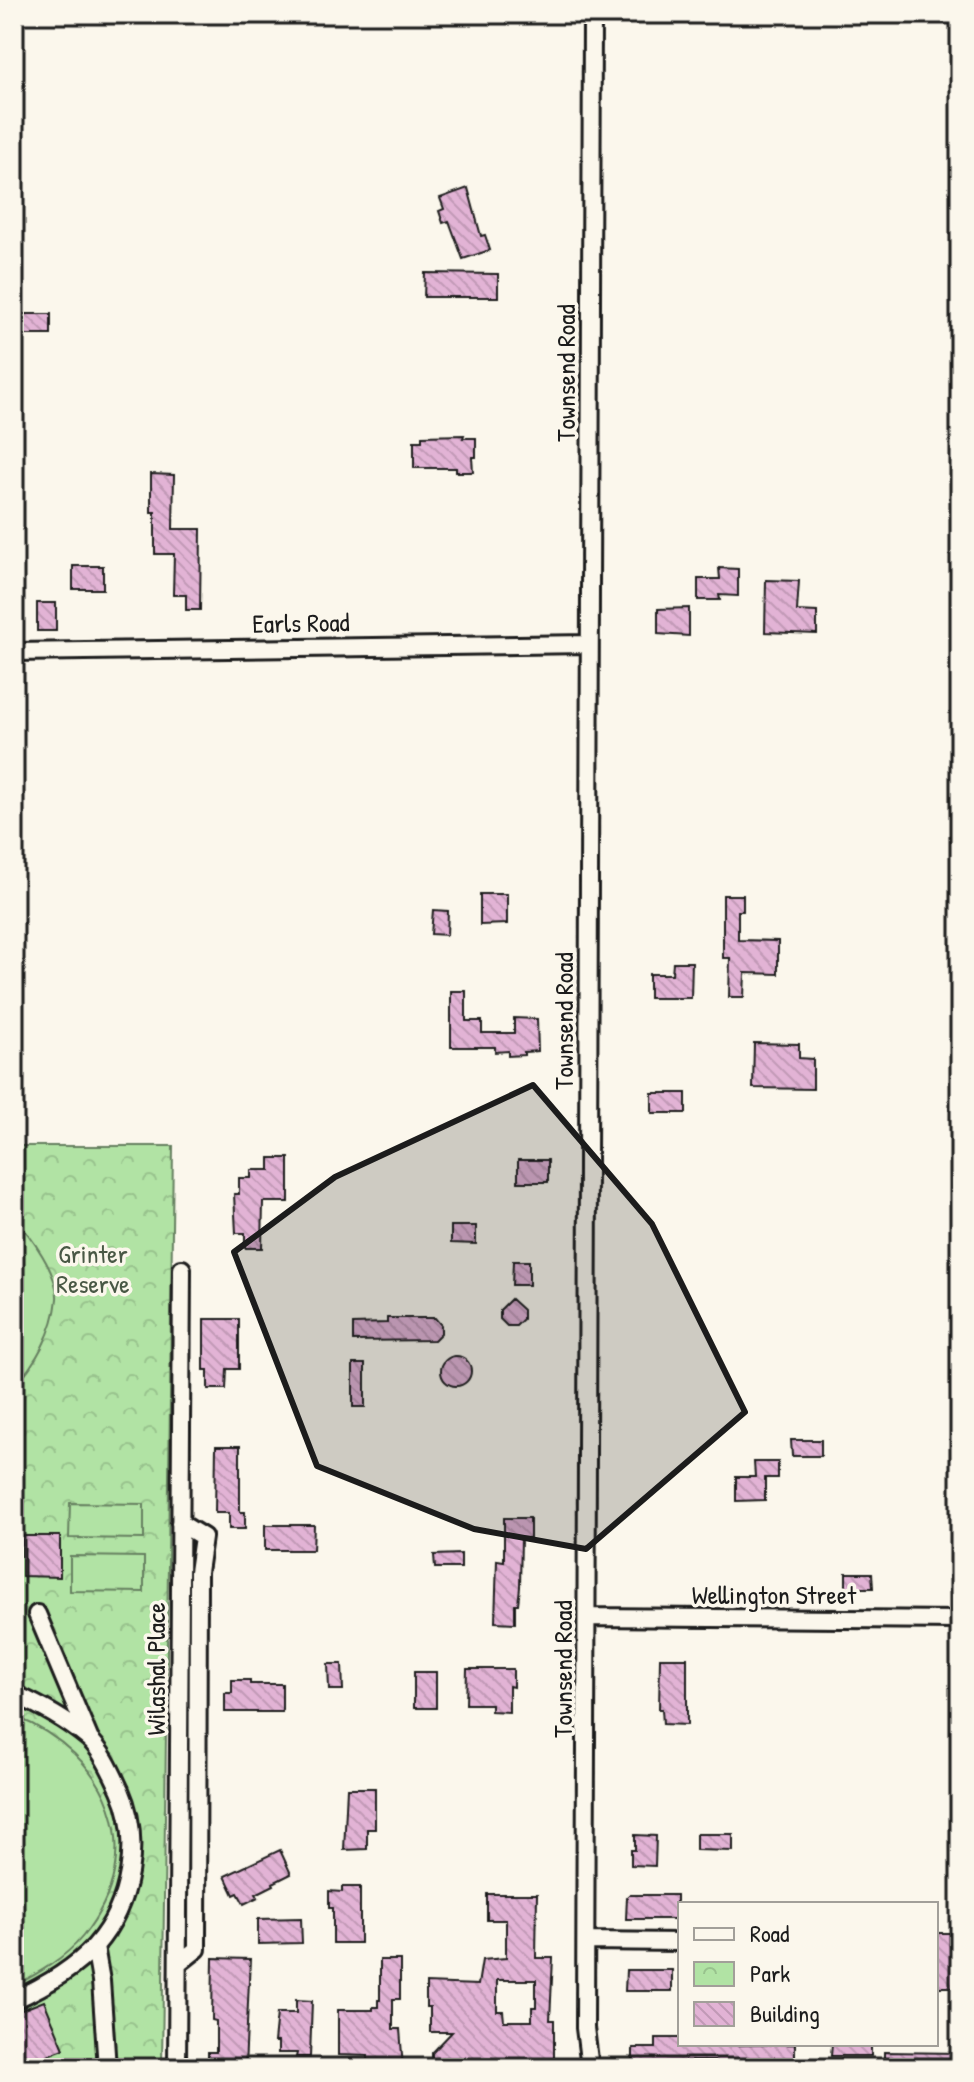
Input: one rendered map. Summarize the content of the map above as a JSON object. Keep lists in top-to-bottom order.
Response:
{
  "streets": {
    "street": [
      "Townsend Road",
      "Earls Road",
      "Wellington Street",
      "Wilashal Place"
    ]
  },
  "crossings": [
    ["Townsend Road", "Earls Road"],
    ["Townsend Road", "Wellington Street"]
  ],
  "parks": ["Grinter Reserve"],
  "legend": ["Road", "Park", "Building"]
}
